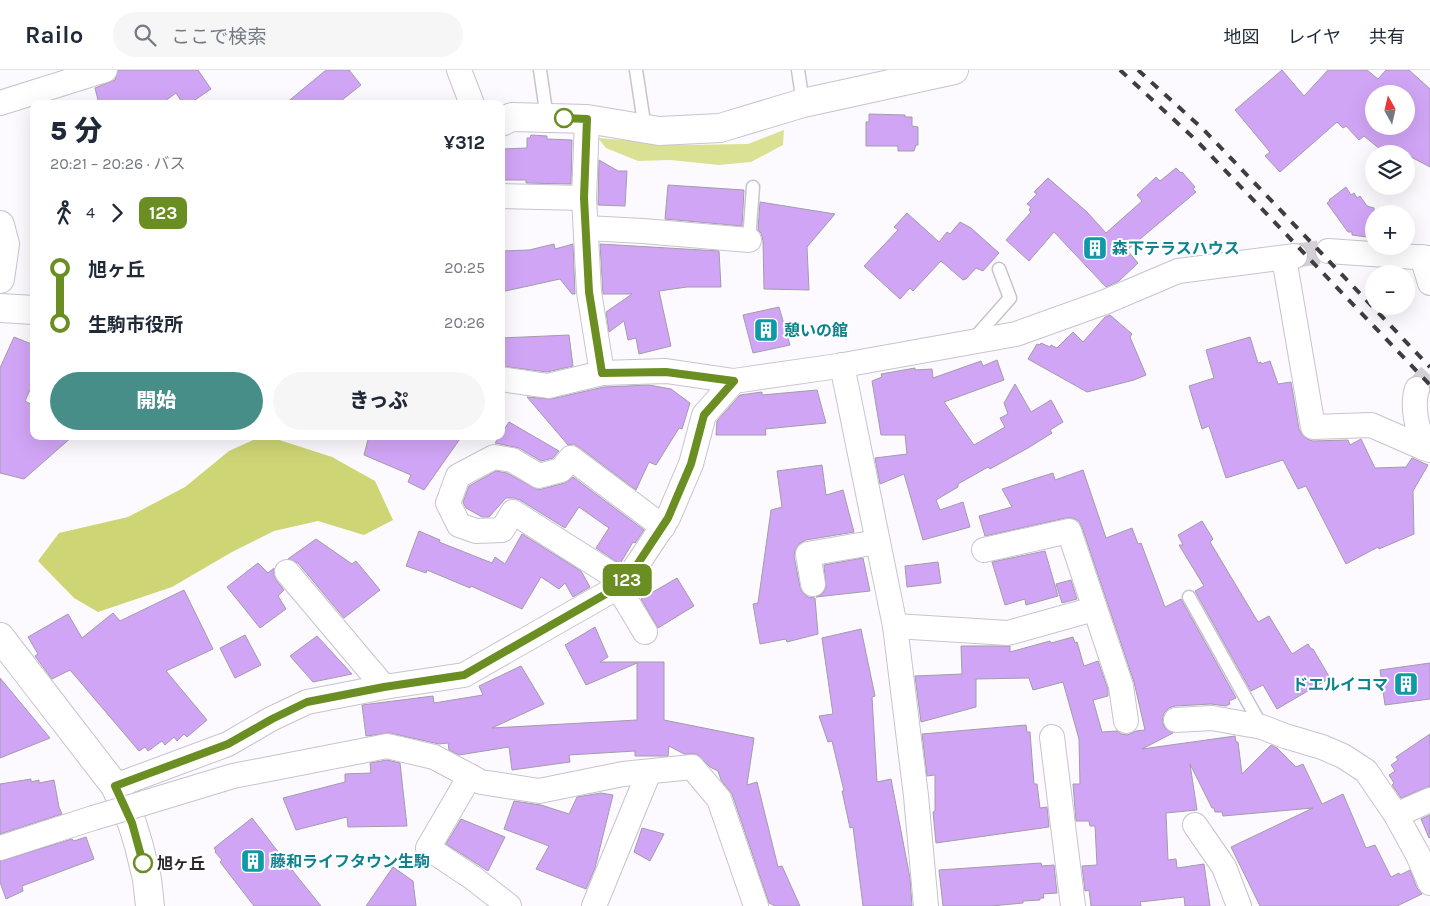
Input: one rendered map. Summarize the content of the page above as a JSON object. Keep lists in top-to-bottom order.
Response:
{
  "places": {
    "building": [
      "森下テラスハウス",
      "憩いの館",
      "ドエルイコマ",
      "藤和ライフタウン生駒"
    ],
    "other": ["旭ヶ丘"]
  },
  "lines": ["bus line 123"],
  "north": "top",
  "page": {
    "header": "Railo",
    "search": "ここで検索",
    "nav": ["地図", "レイヤ", "共有"],
    "on_map": "123",
    "map_buttons": ["+", "−"],
    "heading": ["5 分", "20:21 – 20:26 · バス", "¥312"],
    "legs": ["4", "123"],
    "list": [
      {
        "name": "旭ヶ丘",
        "value": "20:25"
      },
      {
        "name": "生駒市役所",
        "value": "20:26"
      }
    ],
    "buttons": ["開始", "きっぷ"]
  }
}
